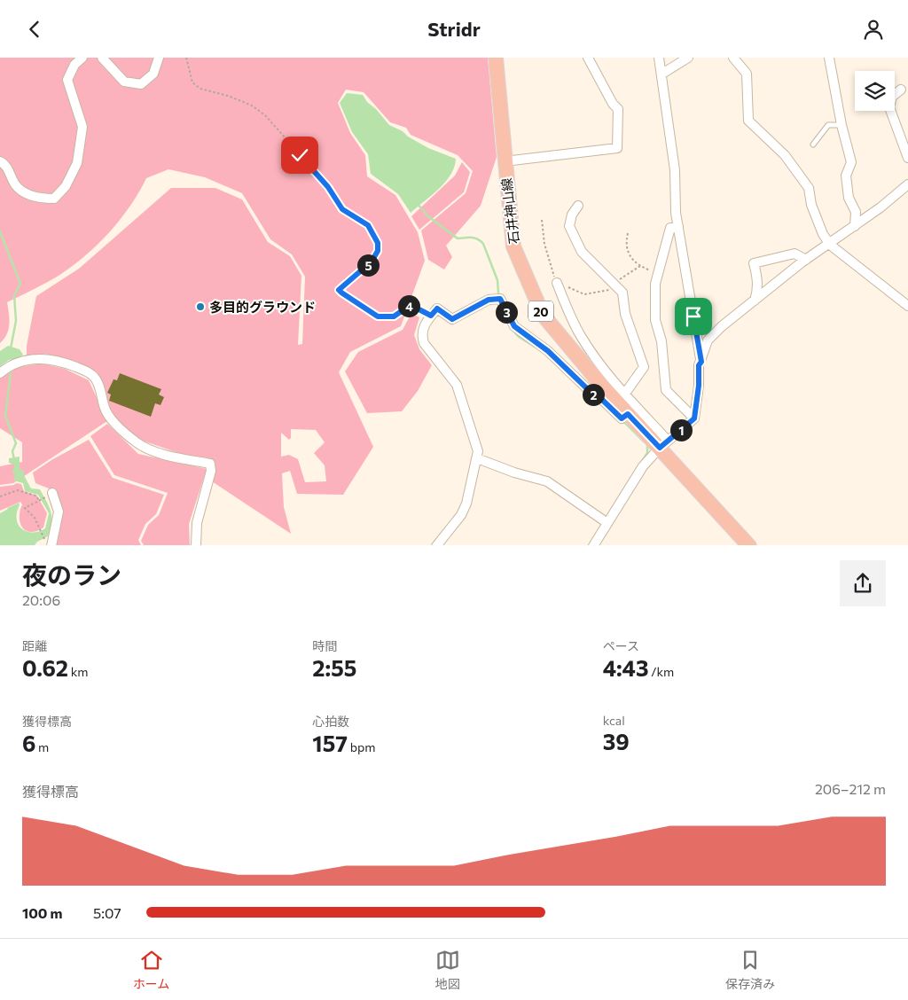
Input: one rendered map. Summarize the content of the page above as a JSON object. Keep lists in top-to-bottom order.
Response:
{
  "streets": {
    "main road": ["石井神山線", "20"]
  },
  "places": ["多目的グラウンド"],
  "page": {
    "header": "Stridr",
    "pins": [
      "5",
      "4",
      "3",
      "2",
      "1"
    ],
    "heading": ["夜のラン", "20:06"],
    "stats": [
      ["距離", "0.62 km"],
      ["時間", "2:55"],
      ["ペース", "4:43 /km"],
      ["獲得標高", "6 m"],
      ["心拍数", "157 bpm"],
      ["kcal", "39"]
    ],
    "chart": ["獲得標高", "206–212 m"],
    "list": [
      {
        "name": "100 m",
        "note": "5:07"
      }
    ],
    "tabs": ["ホーム", "地図", "保存済み"]
  }
}
